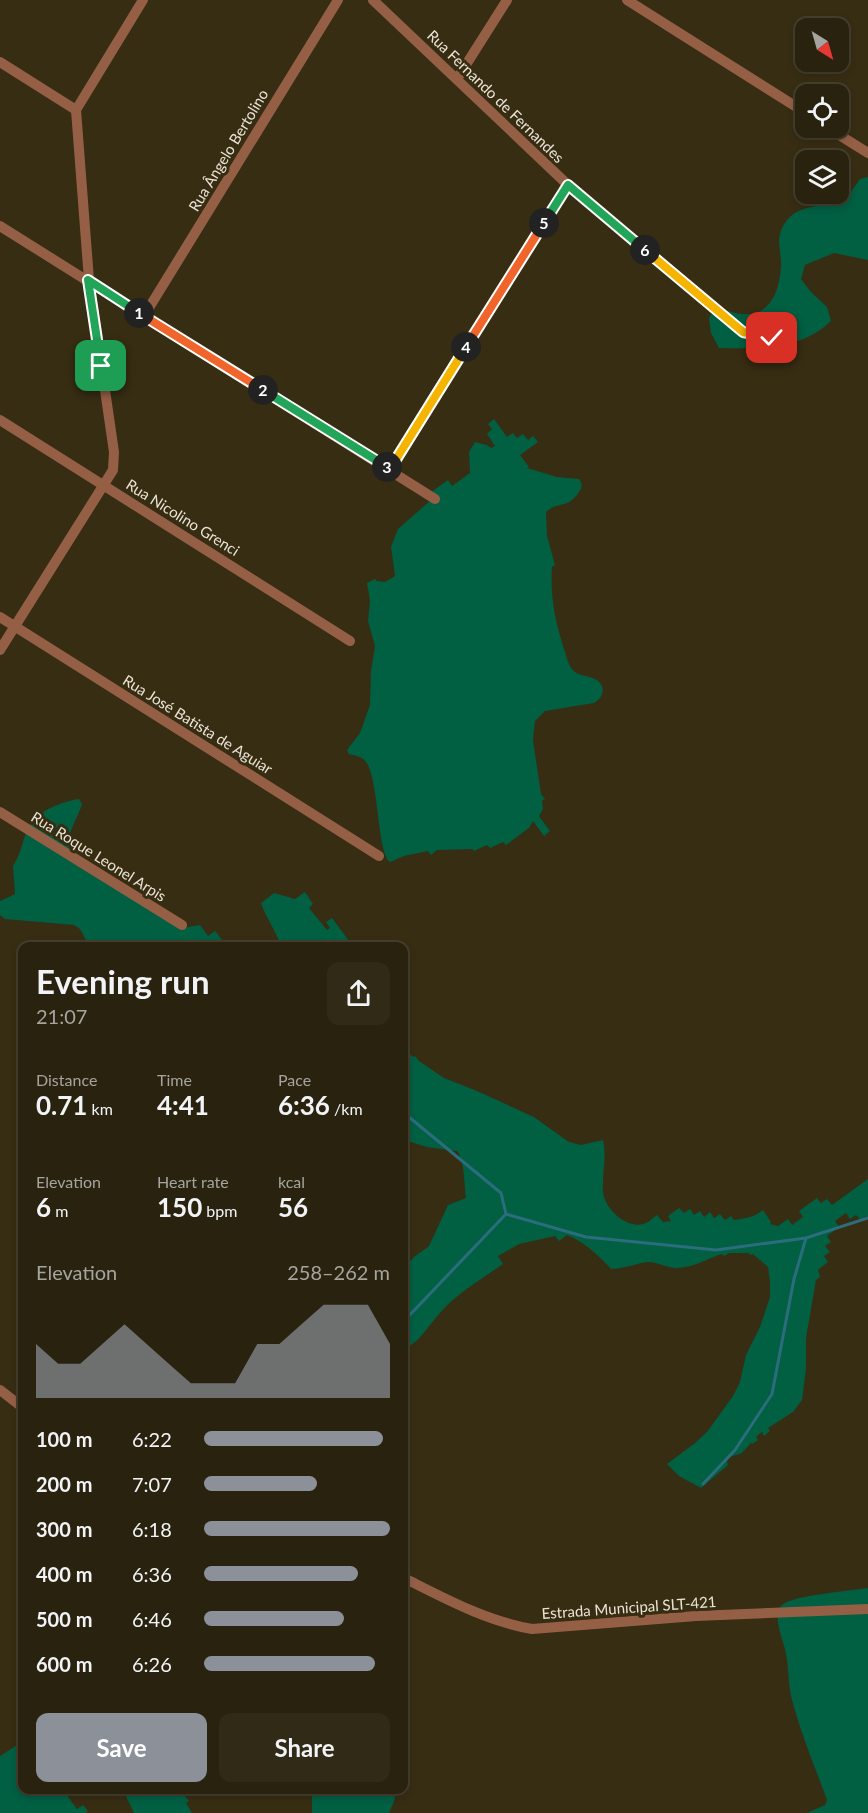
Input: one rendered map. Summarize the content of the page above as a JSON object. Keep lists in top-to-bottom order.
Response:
{
  "streets": {
    "street": [
      "Rua Fernando de Fernandes",
      "Rua Ângelo Bertolino",
      "Rua Nicolino Grenci",
      "Rua José Batista de Aguiar",
      "Rua Roque Leonel Arpis",
      "Estrada Municipal SLT-421"
    ]
  },
  "north": "bottom right",
  "page": {
    "pins": [
      "5",
      "6",
      "1",
      "4",
      "2",
      "3"
    ],
    "heading": ["Evening run", "21:07"],
    "stats": [
      ["Distance", "0.71 km"],
      ["Time", "4:41"],
      ["Pace", "6:36 /km"],
      ["Elevation", "6 m"],
      ["Heart rate", "150 bpm"],
      ["kcal", "56"]
    ],
    "chart": ["Elevation", "258–262 m"],
    "list": [
      {
        "name": "100 m",
        "note": "6:22"
      },
      {
        "name": "200 m",
        "note": "7:07"
      },
      {
        "name": "300 m",
        "note": "6:18"
      },
      {
        "name": "400 m",
        "note": "6:36"
      },
      {
        "name": "500 m",
        "note": "6:46"
      },
      {
        "name": "600 m",
        "note": "6:26"
      }
    ],
    "buttons": ["Save", "Share"]
  }
}
